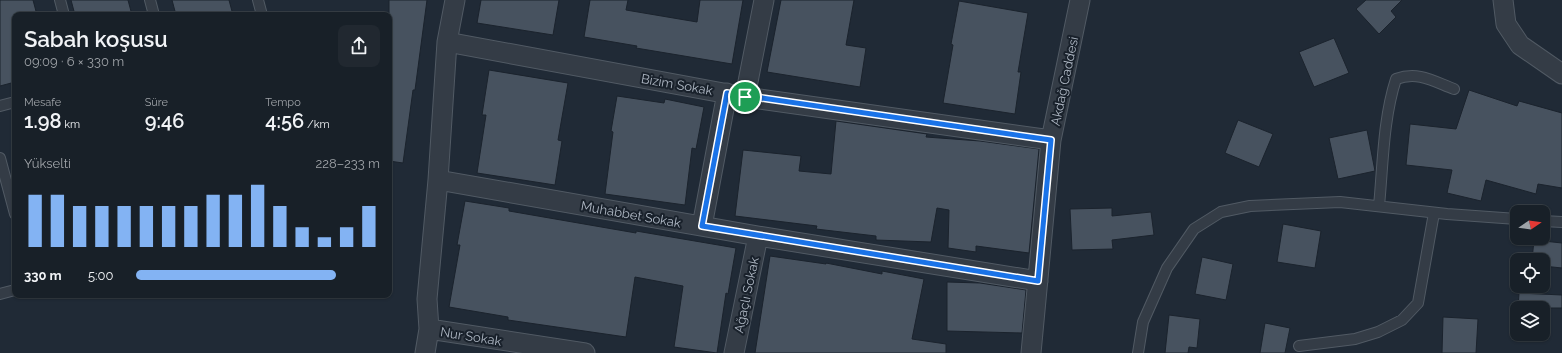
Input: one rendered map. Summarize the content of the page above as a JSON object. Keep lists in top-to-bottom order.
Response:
{
  "streets": {
    "street": [
      "Akdağ Caddesi",
      "Bizim Sokak",
      "Muhabbet Sokak",
      "Ağaçlı Sokak",
      "Nur Sokak"
    ]
  },
  "crossings": [
    ["Akdağ Caddesi", "Bizim Sokak"],
    ["Akdağ Caddesi", "Muhabbet Sokak"],
    ["Muhabbet Sokak", "Ağaçlı Sokak"]
  ],
  "north": "right",
  "page": {
    "heading": ["Sabah koşusu", "09:09 · 6 × 330 m"],
    "stats": [
      ["Mesafe", "1.98 km"],
      ["Süre", "9:46"],
      ["Tempo", "4:56 /km"]
    ],
    "chart": ["Yükselti", "228–233 m"],
    "list": [
      {
        "name": "330 m",
        "note": "5:00"
      }
    ]
  }
}
